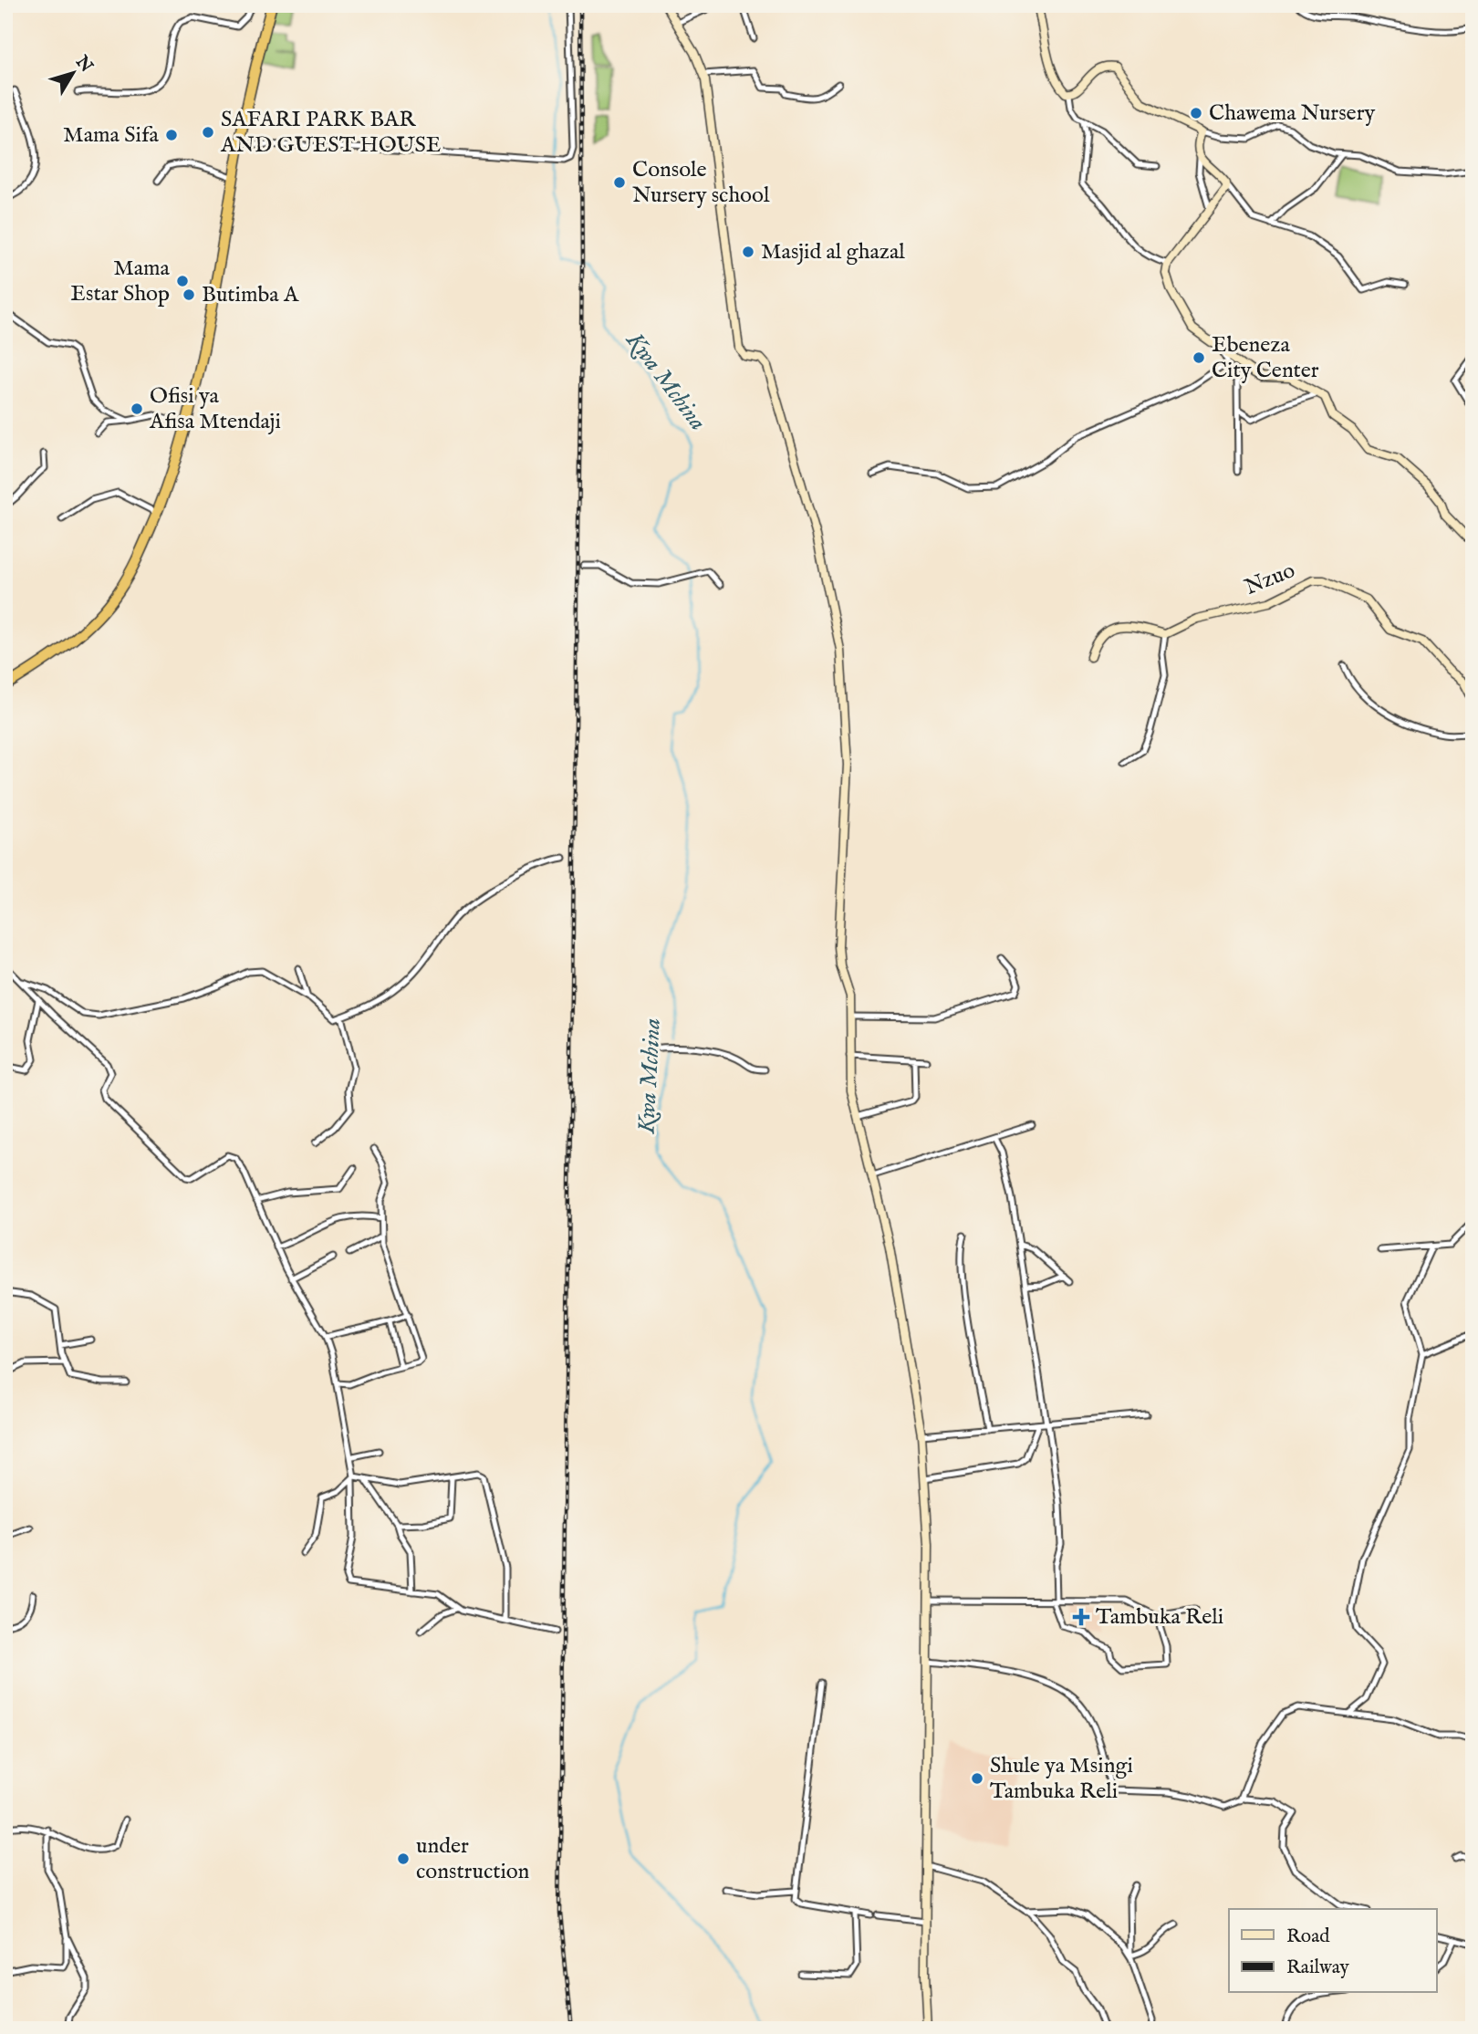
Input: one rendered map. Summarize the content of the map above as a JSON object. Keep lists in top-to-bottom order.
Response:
{
  "streets": {
    "street": ["Nzuo"]
  },
  "water": ["Kwa Mchina"],
  "places": {
    "other": [
      "Chawema Nursery",
      "SAFARI PARK BAR AND GUEST HOUSE",
      "Mama Sifa",
      "Console Nursery school",
      "Masjid al ghazal",
      "Mama Estar Shop",
      "Butimba A",
      "Ebeneza City Center",
      "Ofisi ya Afisa Mtendaji",
      "Shule ya Msingi Tambuka Reli",
      "under construction"
    ],
    "health": ["Tambuka Reli"]
  },
  "legend": ["Road", "Railway"],
  "north": "top right"
}
